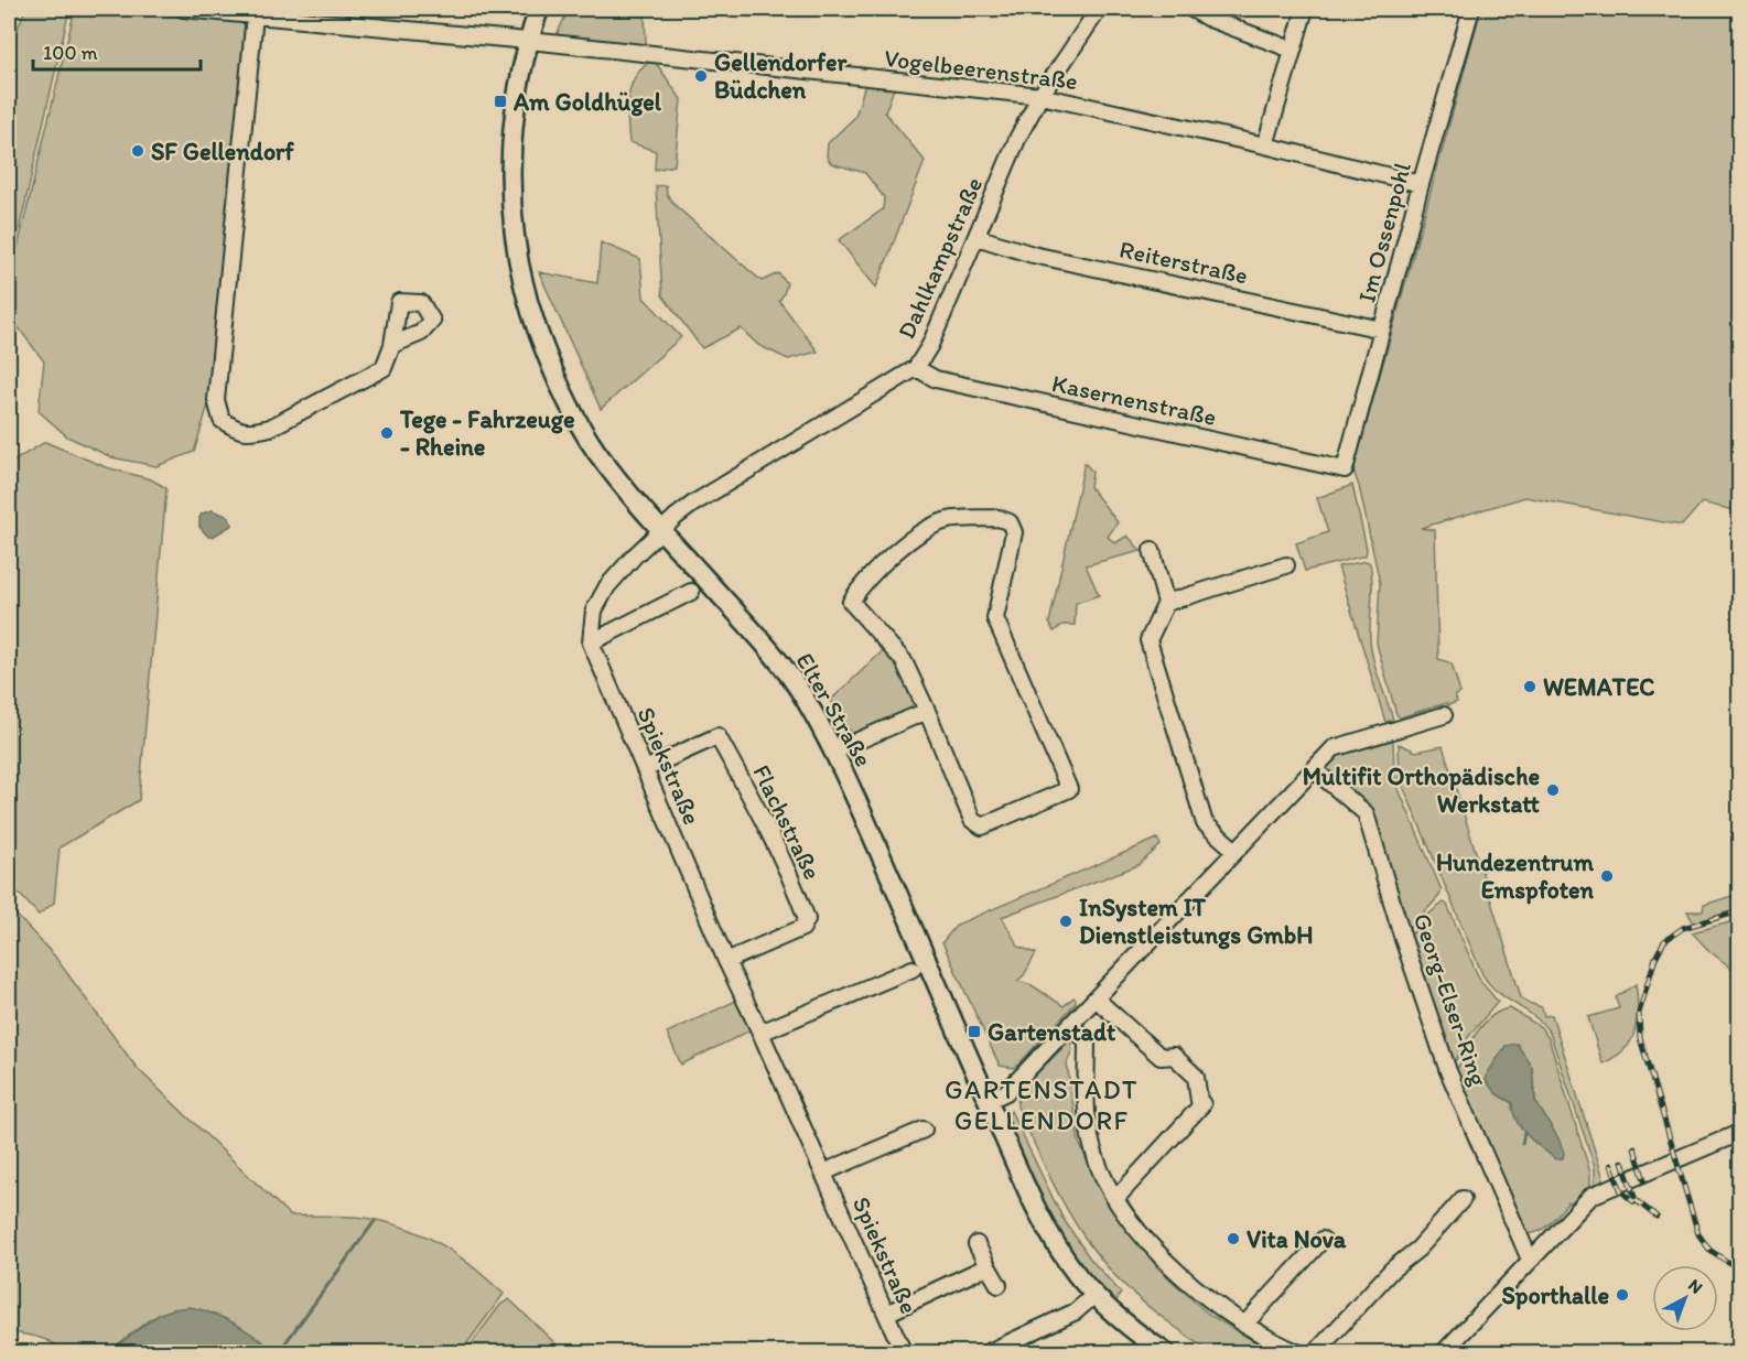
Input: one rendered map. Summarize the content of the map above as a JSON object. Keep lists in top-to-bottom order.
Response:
{
  "streets": {
    "main road": ["Elter Straße"],
    "street": [
      "Vogelbeerenstraße",
      "Im Ossenpohl",
      "Dahlkampstraße",
      "Reiterstraße",
      "Kasernenstraße",
      "Spiekstraße",
      "Flachstraße",
      "Georg-Elser-Ring"
    ]
  },
  "crossings": [
    ["Vogelbeerenstraße", "Im Ossenpohl"],
    ["Vogelbeerenstraße", "Dahlkampstraße"],
    ["Vogelbeerenstraße", "Elter Straße"],
    ["Im Ossenpohl", "Reiterstraße"],
    ["Im Ossenpohl", "Kasernenstraße"],
    ["Dahlkampstraße", "Reiterstraße"],
    ["Dahlkampstraße", "Kasernenstraße"],
    ["Dahlkampstraße", "Elter Straße"],
    ["Dahlkampstraße", "Spiekstraße"],
    ["Elter Straße", "Spiekstraße"],
    ["Spiekstraße", "Flachstraße"]
  ],
  "districts": ["GARTENSTADT GELLENDORF"],
  "places": {
    "other": [
      "Gellendorfer Büdchen",
      "SF Gellendorf",
      "Tege - Fahrzeuge - Rheine",
      "WEMATEC",
      "Multifit Orthopädische Werkstatt",
      "Hundezentrum Emspfoten",
      "InSystem IT Dienstleistungs GmbH",
      "Vita Nova",
      "Sporthalle"
    ],
    "transit": ["Am Goldhügel", "Gartenstadt"]
  },
  "scale_bar": "100 m",
  "north": "top right"
}
